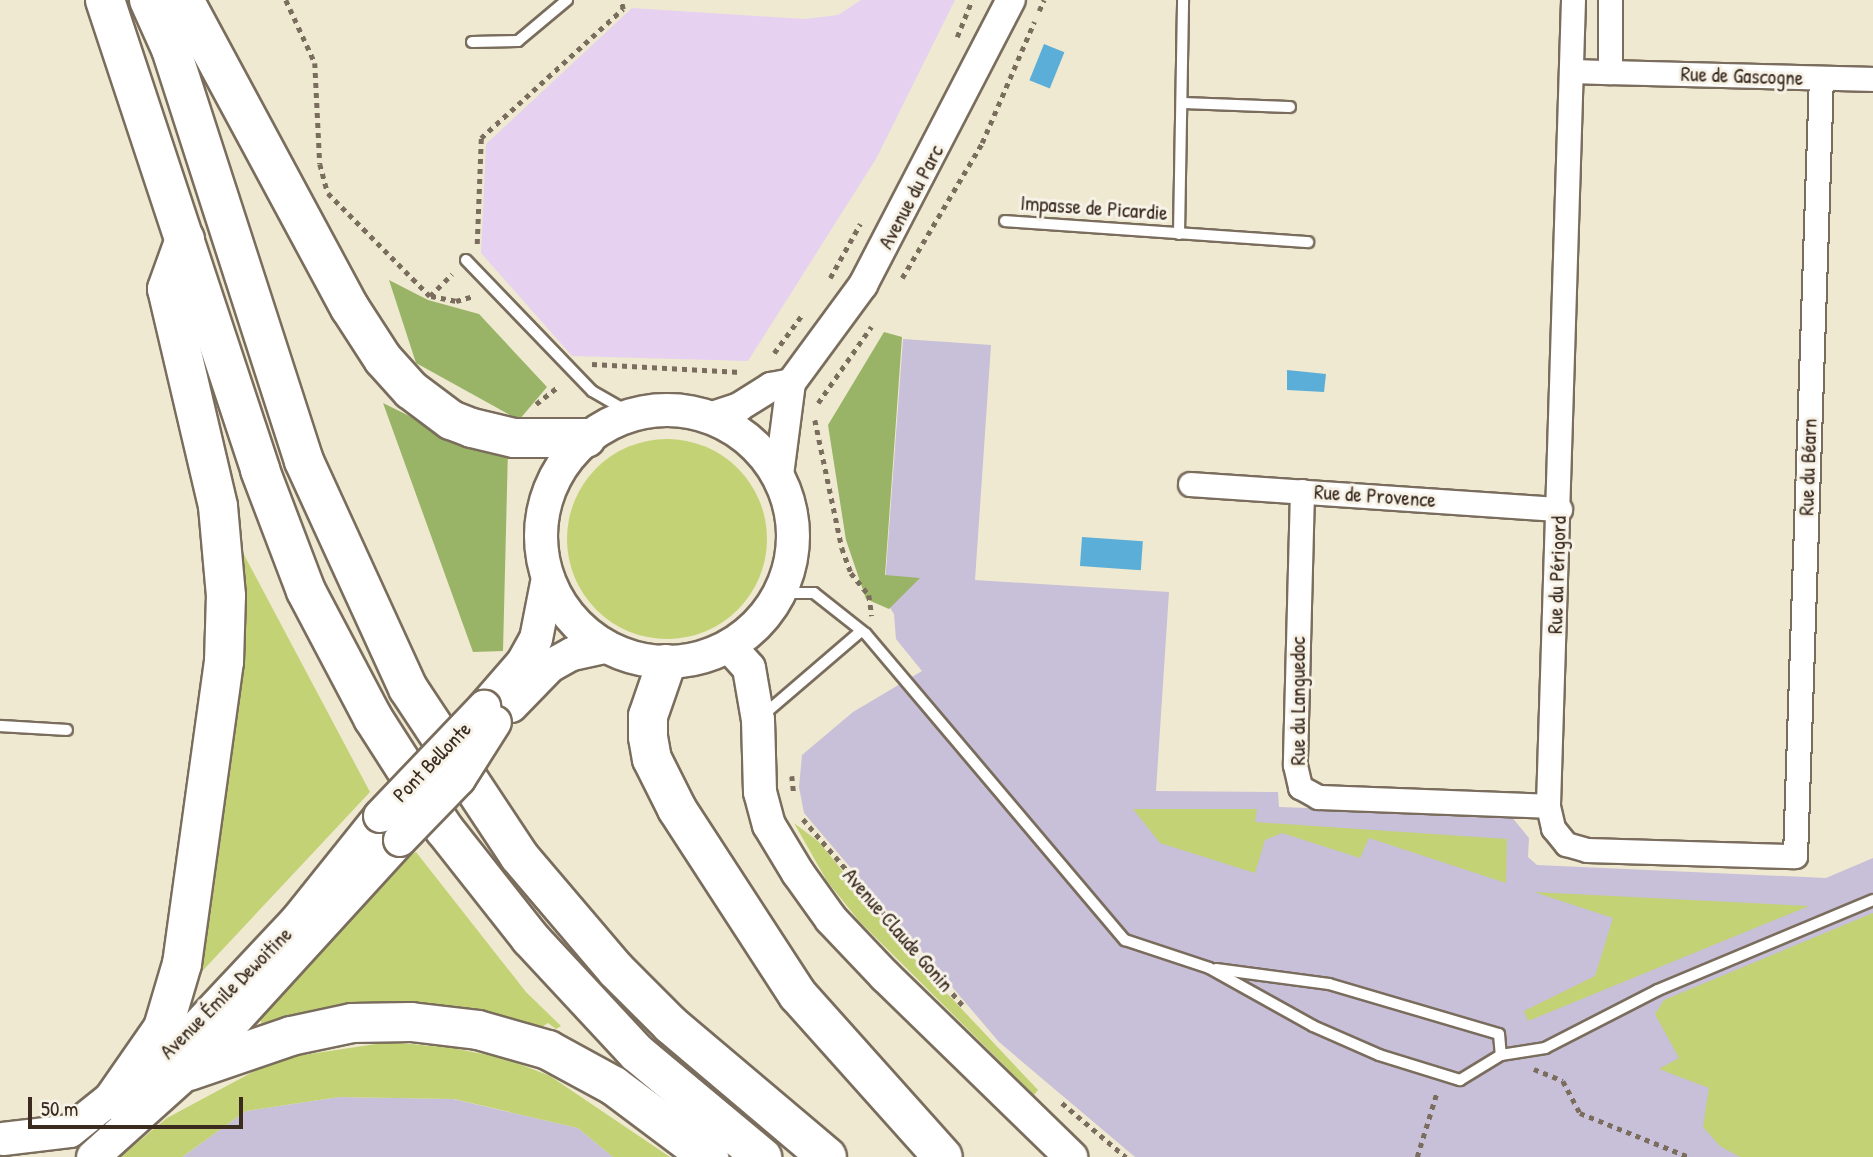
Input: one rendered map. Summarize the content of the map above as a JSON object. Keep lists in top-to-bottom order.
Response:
{
  "streets": {
    "main road": ["Pont Bellonte", "Avenue Claude Gonin", "Avenue Émile Dewoitine"],
    "street": [
      "Rue de Gascogne",
      "Avenue du Parc",
      "Rue du Béarn",
      "Rue de Provence",
      "Rue du Périgord",
      "Rue du Languedoc"
    ],
    "lane": ["Impasse de Picardie"]
  },
  "crossings": [
    ["Rue de Gascogne", "Rue du Béarn"],
    ["Rue de Gascogne", "Rue du Périgord"],
    ["Rue du Béarn", "Rue du Périgord"],
    ["Rue de Provence", "Rue du Périgord"],
    ["Rue de Provence", "Rue du Languedoc"],
    ["Rue du Périgord", "Rue du Languedoc"],
    ["Pont Bellonte", "Avenue Émile Dewoitine"]
  ],
  "scale_bar": "50 m"
}
